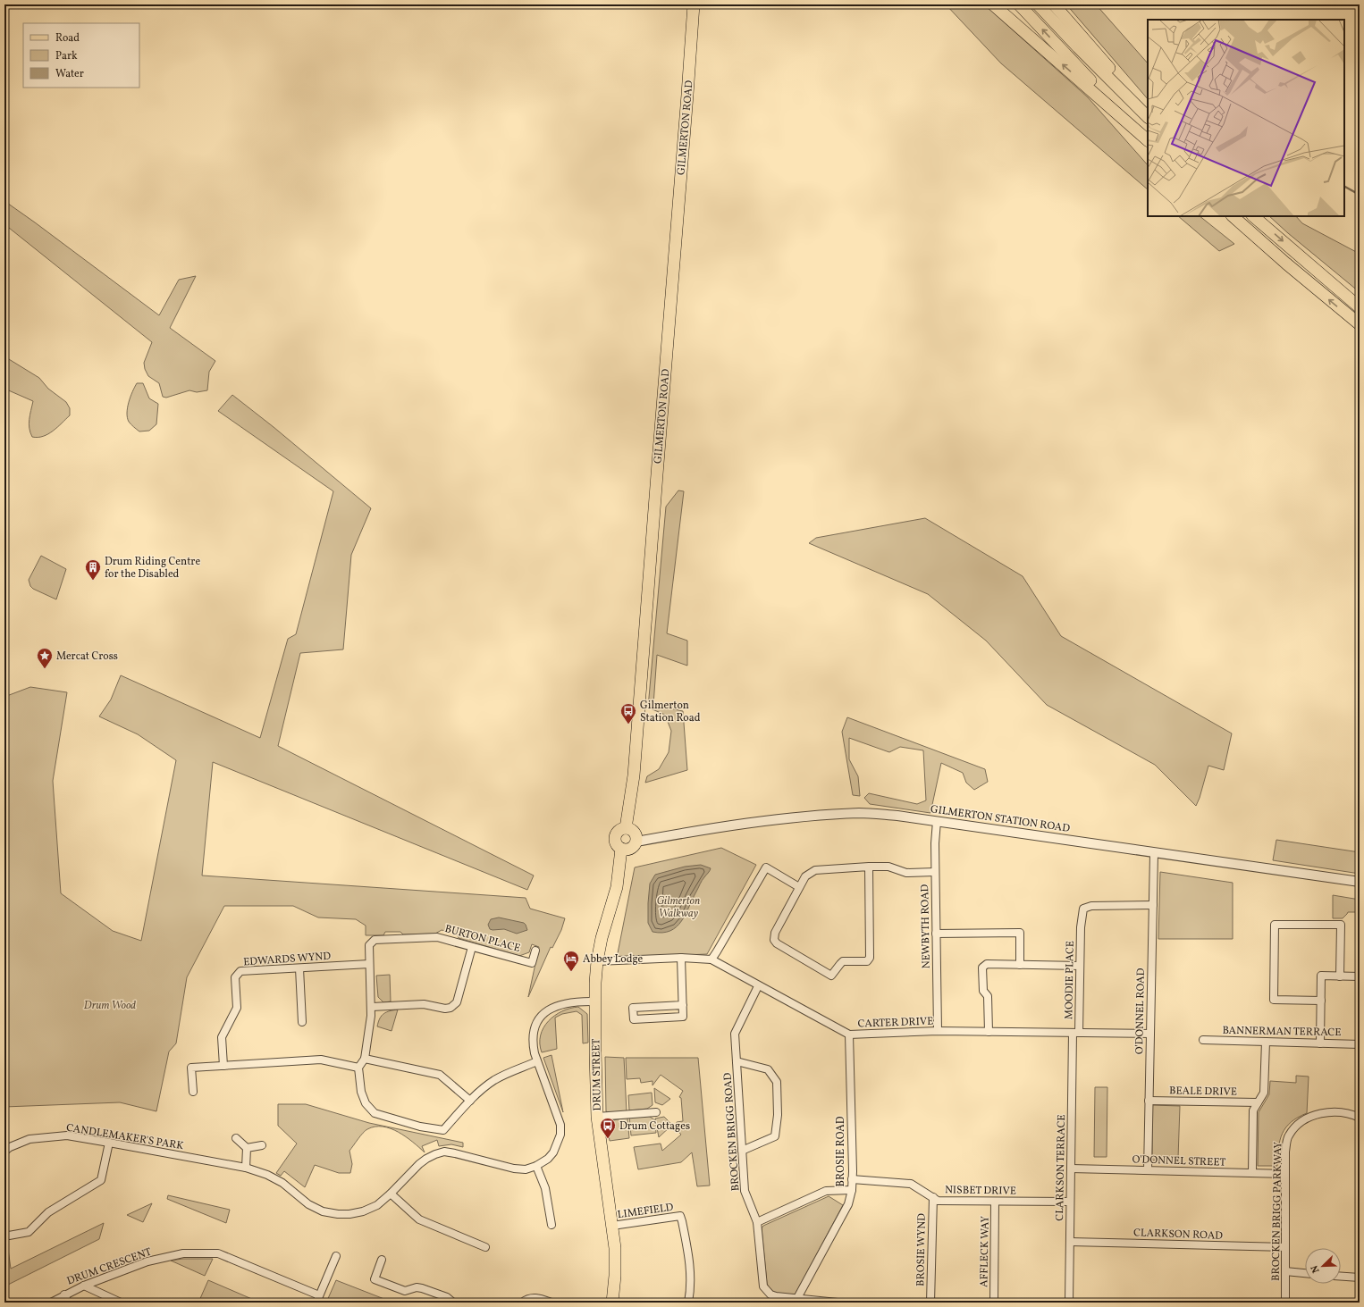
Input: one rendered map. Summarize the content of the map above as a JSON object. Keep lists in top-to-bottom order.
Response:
{
  "streets": {
    "main road": ["GILMERTON ROAD", "DRUM STREET"],
    "street": [
      "GILMERTON STATION ROAD",
      "NEWBYTH ROAD",
      "BURTON PLACE",
      "EDWARDS WYND",
      "MOODIE PLACE",
      "O'DONNEL ROAD",
      "CARTER DRIVE",
      "BANNERMAN TERRACE",
      "BEALE DRIVE",
      "BROCKEN BRIGG ROAD",
      "CANDLEMAKER'S PARK",
      "BROSIE ROAD",
      "O'DONNEL STREET",
      "CLARKSON TERRACE",
      "NISBET DRIVE",
      "LIMEFIELD",
      "BROCKEN BRIGG PARKWAY",
      "CLARKSON ROAD",
      "BROSIE WYND",
      "AFFLECK WAY",
      "DRUM CRESCENT"
    ]
  },
  "crossings": [
    ["GILMERTON ROAD", "GILMERTON STATION ROAD"],
    ["GILMERTON ROAD", "DRUM STREET"],
    ["GILMERTON STATION ROAD", "NEWBYTH ROAD"],
    ["GILMERTON STATION ROAD", "O'DONNEL ROAD"],
    ["GILMERTON STATION ROAD", "DRUM STREET"],
    ["NEWBYTH ROAD", "CARTER DRIVE"],
    ["BURTON PLACE", "EDWARDS WYND"],
    ["MOODIE PLACE", "O'DONNEL ROAD"],
    ["MOODIE PLACE", "CARTER DRIVE"],
    ["MOODIE PLACE", "CLARKSON TERRACE"],
    ["O'DONNEL ROAD", "CARTER DRIVE"],
    ["O'DONNEL ROAD", "BEALE DRIVE"],
    ["O'DONNEL ROAD", "O'DONNEL STREET"],
    ["CARTER DRIVE", "DRUM STREET"],
    ["CARTER DRIVE", "BROCKEN BRIGG ROAD"],
    ["CARTER DRIVE", "BROSIE ROAD"],
    ["CARTER DRIVE", "CLARKSON TERRACE"],
    ["DRUM STREET", "CANDLEMAKER'S PARK"],
    ["DRUM STREET", "LIMEFIELD"],
    ["BROCKEN BRIGG ROAD", "BROSIE ROAD"],
    ["BROSIE ROAD", "NISBET DRIVE"],
    ["O'DONNEL STREET", "CLARKSON TERRACE"],
    ["O'DONNEL STREET", "BROCKEN BRIGG PARKWAY"],
    ["CLARKSON TERRACE", "NISBET DRIVE"],
    ["CLARKSON TERRACE", "CLARKSON ROAD"],
    ["NISBET DRIVE", "BROSIE WYND"],
    ["NISBET DRIVE", "AFFLECK WAY"],
    ["BROCKEN BRIGG PARKWAY", "CLARKSON ROAD"]
  ],
  "parks": ["Gilmerton Walkway", "Drum Wood"],
  "places": {
    "building": ["Drum Riding Centre for the Disabled"],
    "place": ["Mercat Cross"],
    "bus stop": ["Gilmerton Station Road", "Drum Cottages"],
    "hotel": ["Abbey Lodge"]
  },
  "legend": ["Road", "Park", "Water"],
  "north": "bottom left"
}
